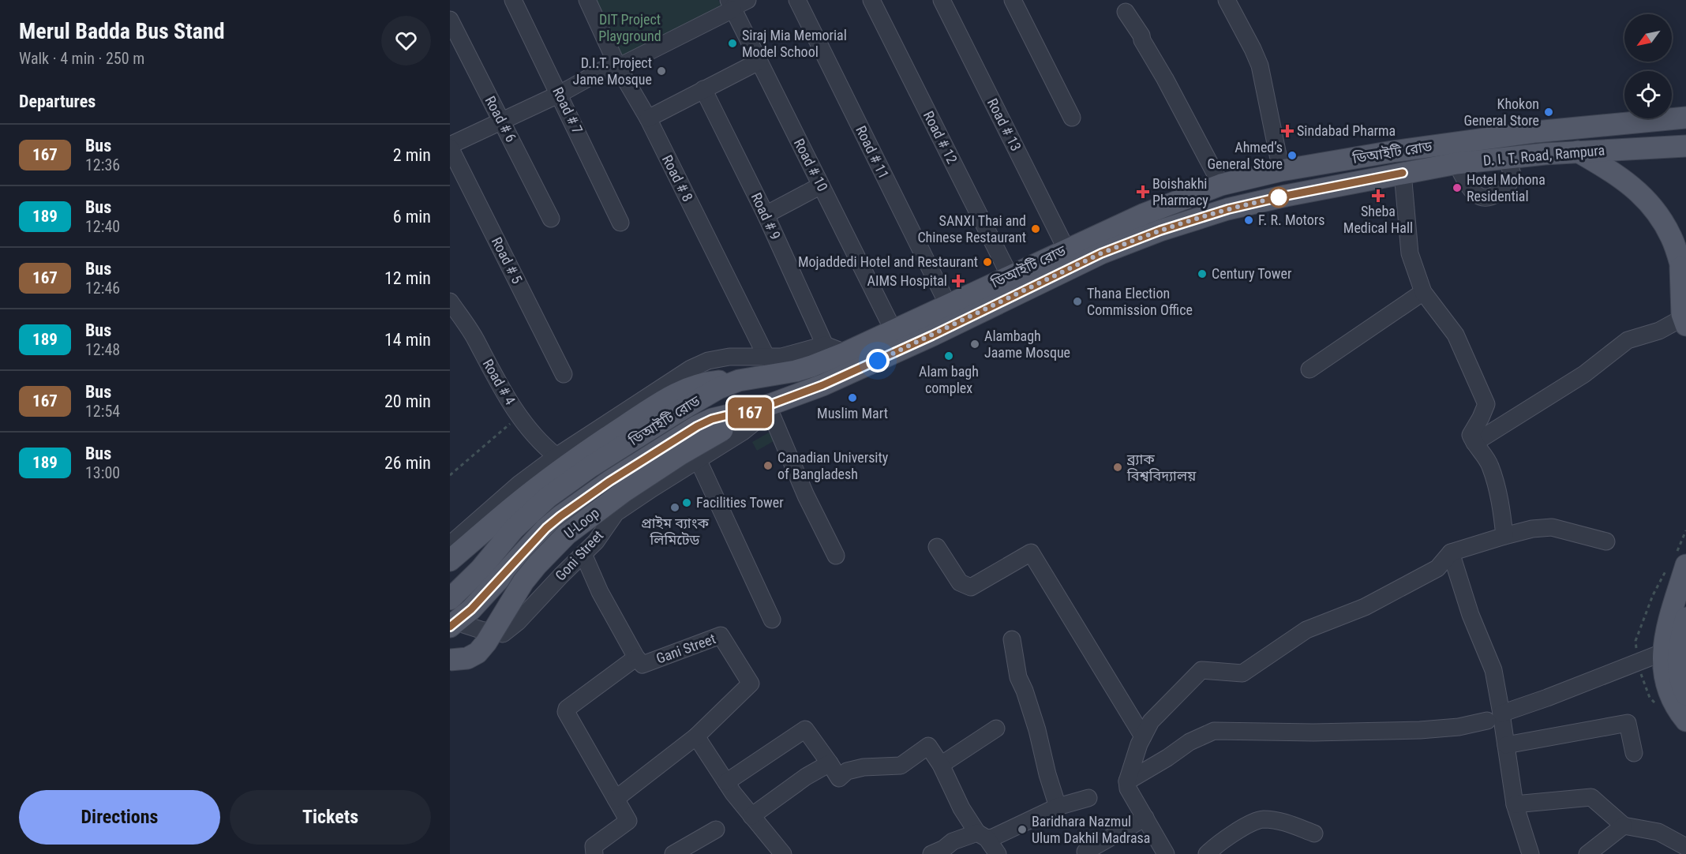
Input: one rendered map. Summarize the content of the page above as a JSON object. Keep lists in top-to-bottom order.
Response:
{
  "streets": {
    "main road": ["ডিআইটি রোড", "D. I. T. Road, Rampura", "U-Loop"],
    "street": [
      "Road # 7",
      "Road # 6",
      "Road # 13",
      "Road # 12",
      "Road # 11",
      "Road # 10",
      "Road # 8",
      "Road # 9",
      "Road # 5",
      "Road # 4",
      "Goni Street",
      "Gani Street"
    ]
  },
  "crossings": [
    ["Road # 13", "ডিআইটি রোড"],
    ["Road # 12", "ডিআইটি রোড"],
    ["Road # 11", "ডিআইটি রোড"],
    ["ডিআইটি রোড", "D. I. T. Road, Rampura"],
    ["ডিআইটি রোড", "Road # 10"],
    ["ডিআইটি রোড", "U-Loop"],
    ["ডিআইটি রোড", "Goni Street"],
    ["Goni Street", "Gani Street"]
  ],
  "parks": ["DIT Project Playground"],
  "places": {
    "other": [
      "Siraj Mia Memorial Model School",
      "D.I.T. Project Jame Mosque",
      "Khokon General Store",
      "Ahmed’s General Store",
      "Hotel Mohona Residential",
      "F. R. Motors",
      "SANXI Thai and Chinese Restaurant",
      "Mojaddedi Hotel and Restaurant",
      "Century Tower",
      "Thana Election Commission Office",
      "Alambagh Jaame Mosque",
      "Alam bagh complex",
      "Muslim Mart",
      "Canadian University of Bangladesh",
      "ব্র্যাক বিশ্ববিদ্যালয়",
      "Facilities Tower",
      "প্রাইম ব্যাংক লিমিটেড",
      "Baridhara Nazmul Ulum Dakhil Madrasa"
    ],
    "health": [
      "Sindabad Pharma",
      "Boishakhi Pharmacy",
      "Sheba Medical Hall",
      "AIMS Hospital"
    ]
  },
  "lines": ["bus line 167"],
  "north": "bottom left",
  "page": {
    "heading": [
      ["Merul Badda Bus Stand", "Walk · 4 min · 250 m"],
      "Departures"
    ],
    "on_map": "167",
    "list": [
      {
        "mark": "167",
        "name": "Bus",
        "note": "12:36",
        "value": "2 min"
      },
      {
        "mark": "189",
        "name": "Bus",
        "note": "12:40",
        "value": "6 min"
      },
      {
        "mark": "167",
        "name": "Bus",
        "note": "12:46",
        "value": "12 min"
      },
      {
        "mark": "189",
        "name": "Bus",
        "note": "12:48",
        "value": "14 min"
      },
      {
        "mark": "167",
        "name": "Bus",
        "note": "12:54",
        "value": "20 min"
      },
      {
        "mark": "189",
        "name": "Bus",
        "note": "13:00",
        "value": "26 min"
      }
    ],
    "buttons": ["Directions", "Tickets"]
  }
}
